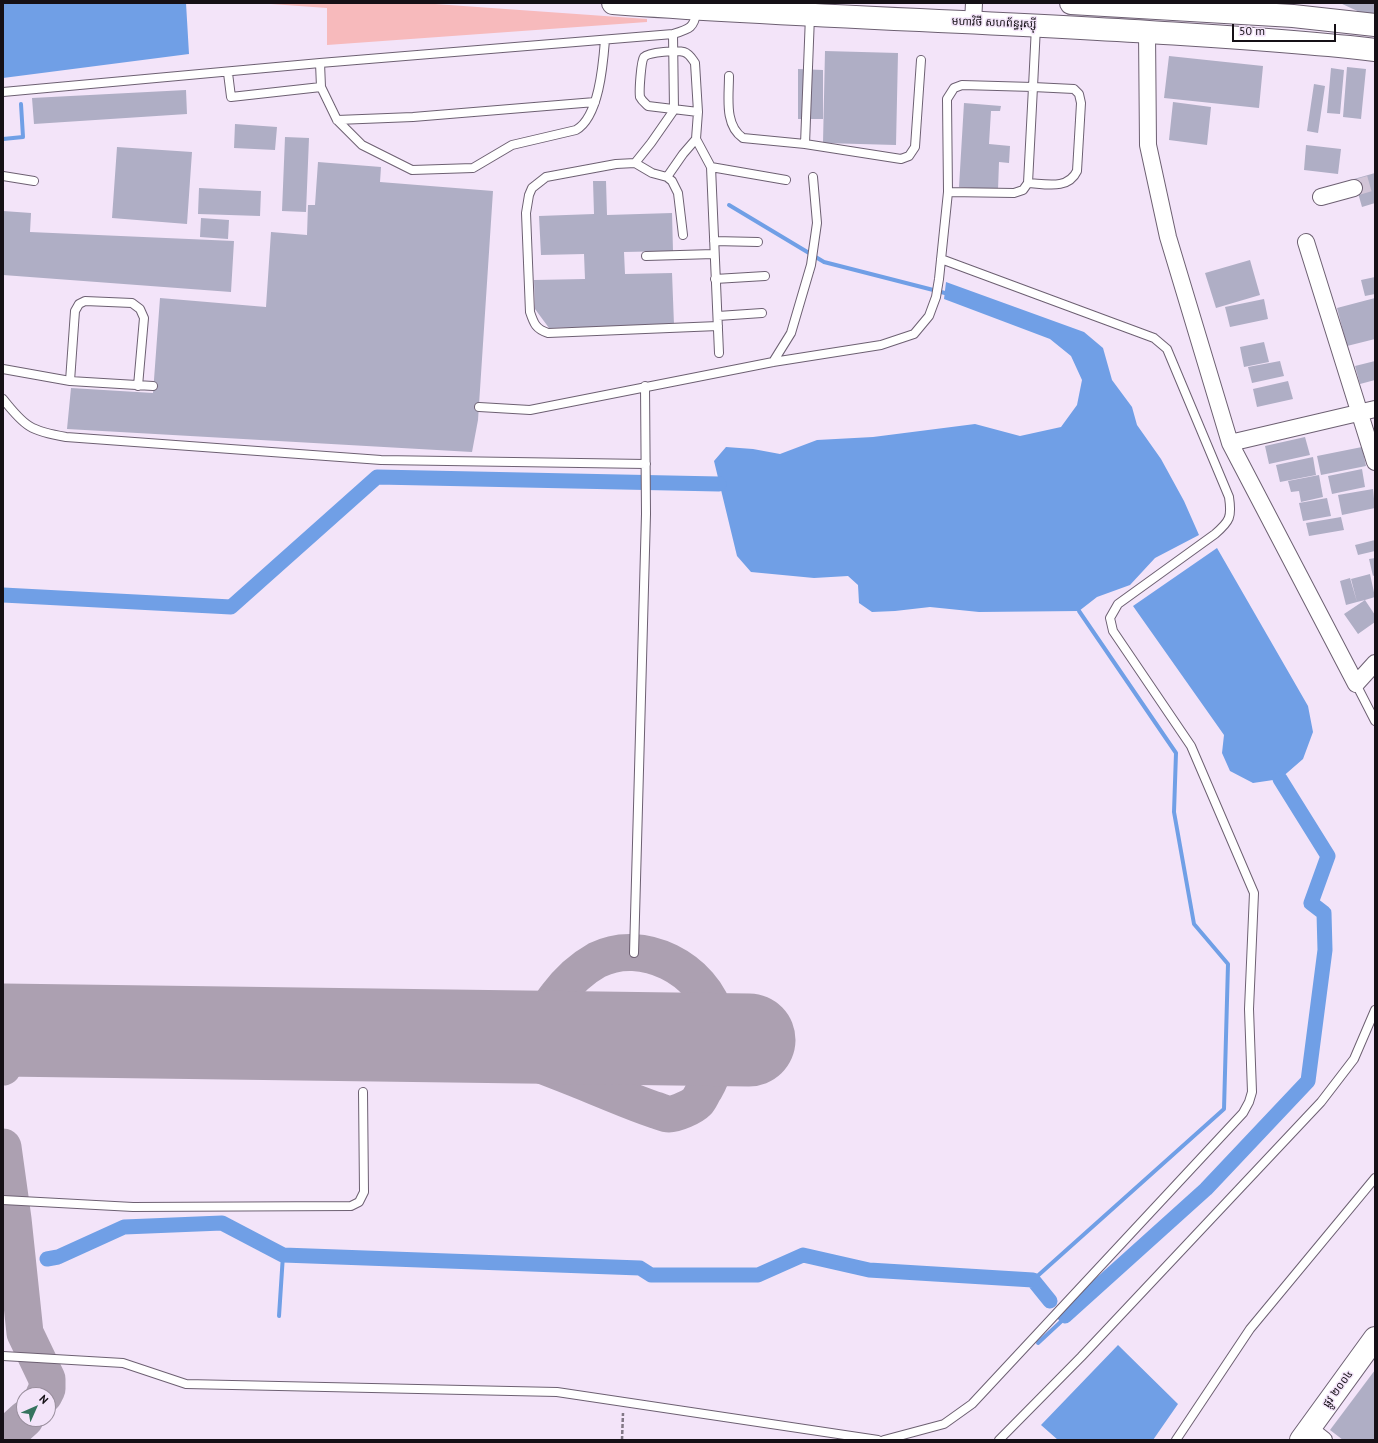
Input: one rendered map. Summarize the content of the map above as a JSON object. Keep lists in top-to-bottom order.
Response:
{
  "streets": {
    "main road": ["មហាវិថី សហព័ន្ធរុស្ស៊ី", "ផ្លូវ ២០០៤"]
  },
  "scale_bar": "50 m",
  "north": "top right"
}
